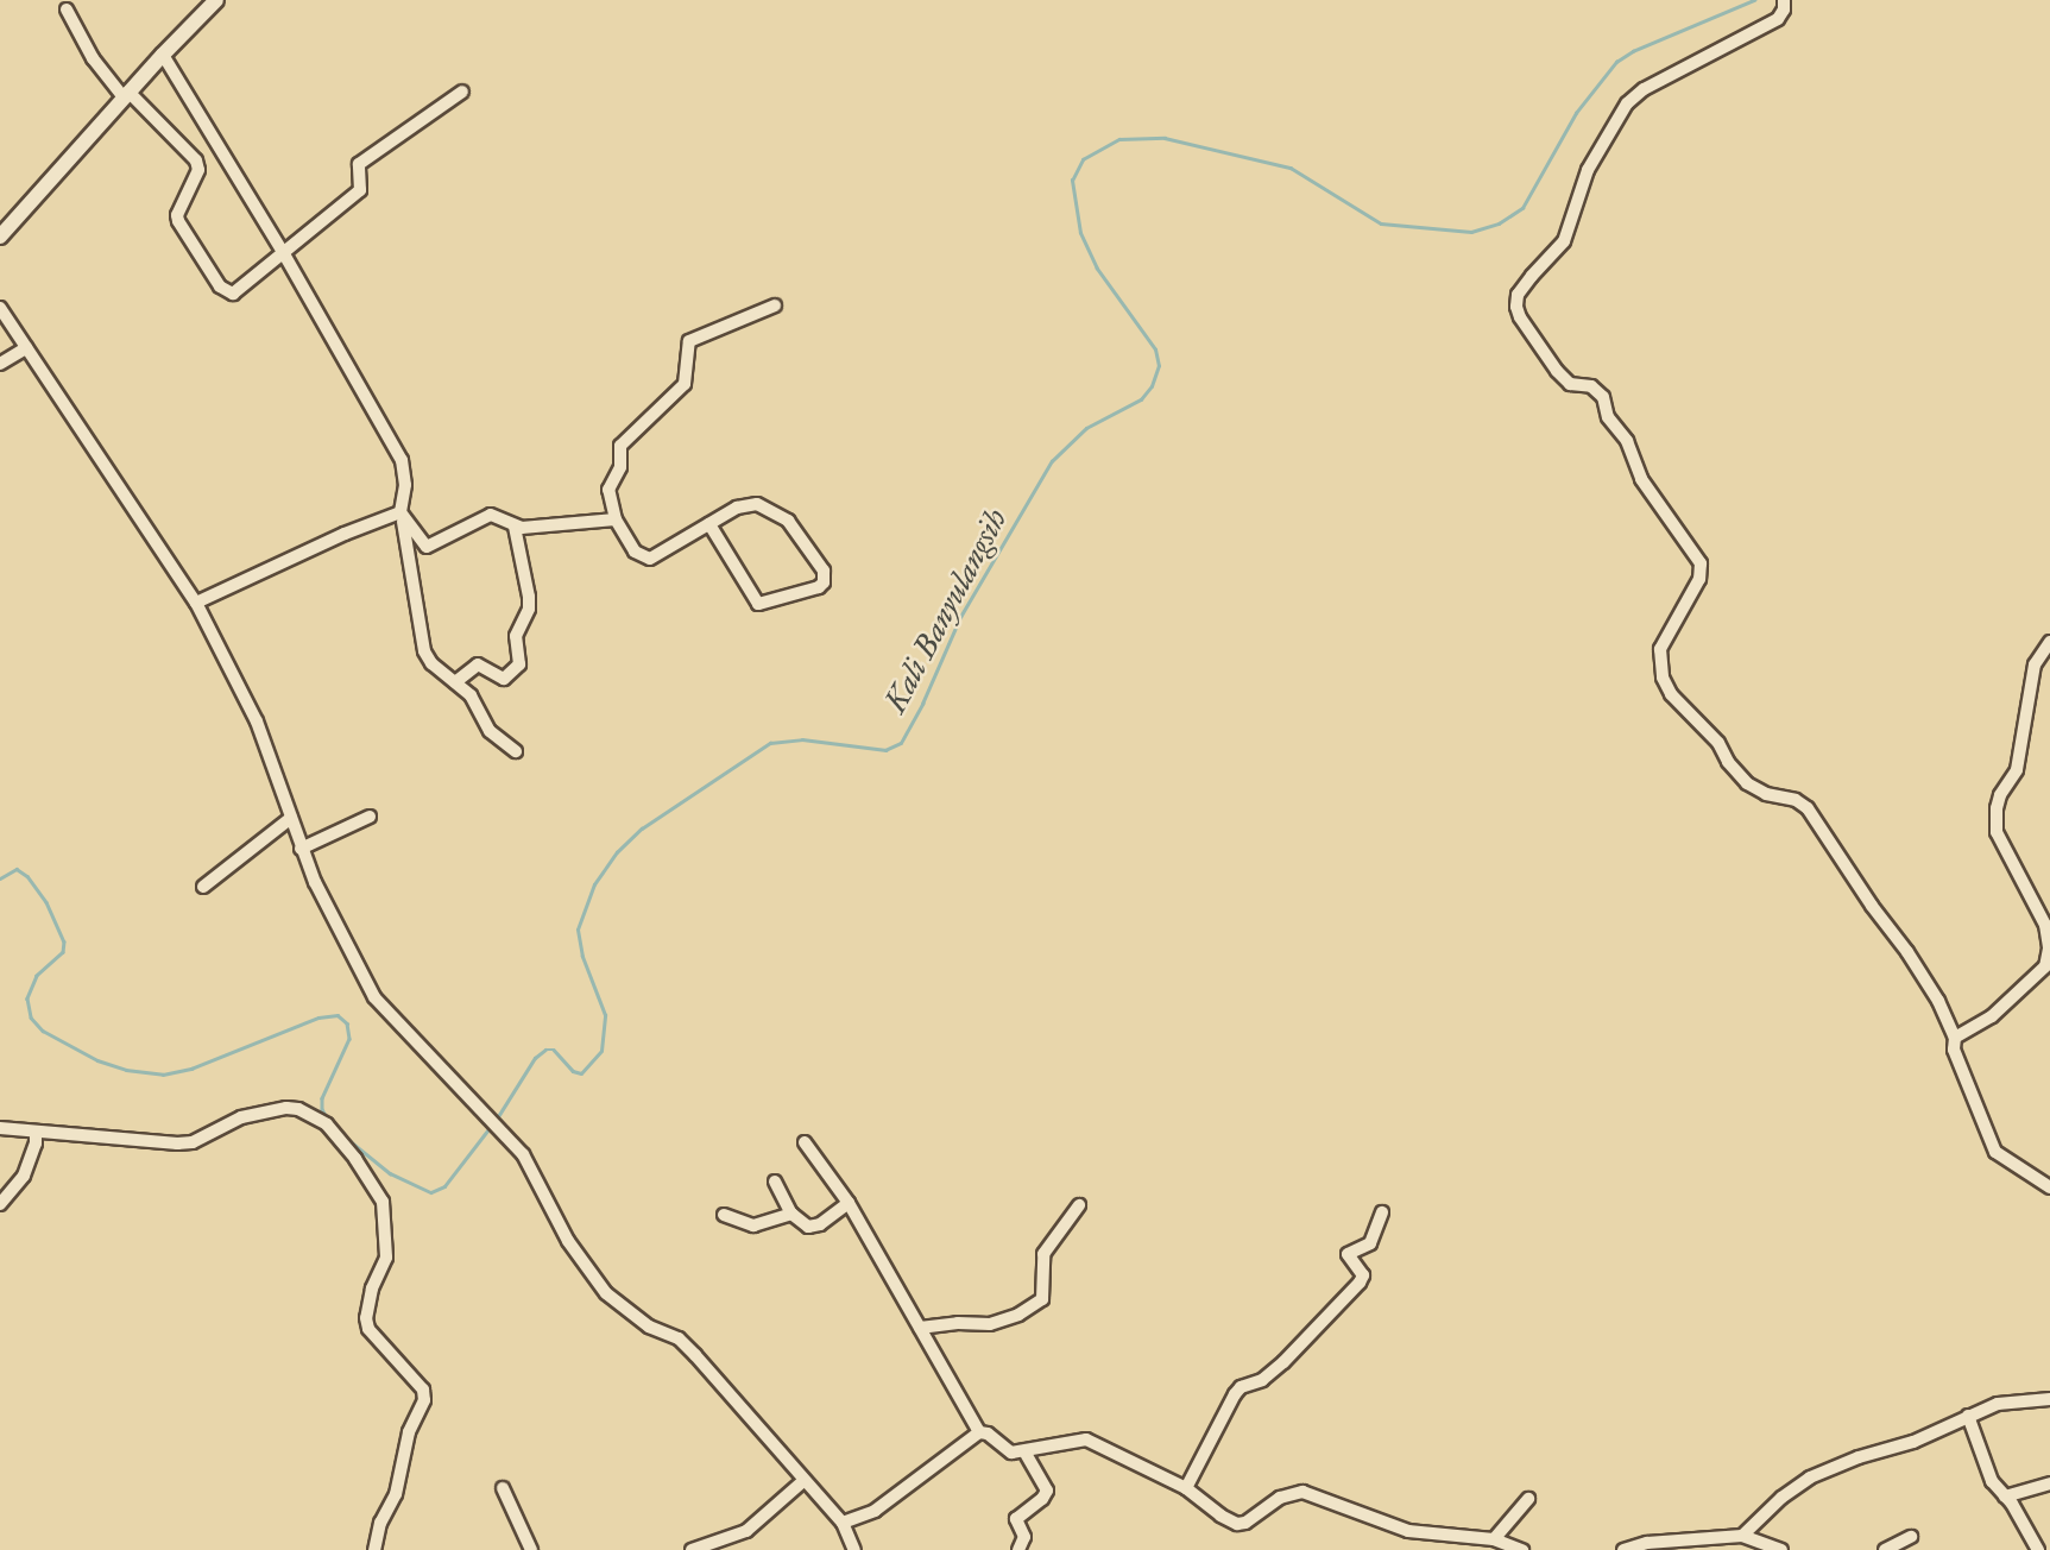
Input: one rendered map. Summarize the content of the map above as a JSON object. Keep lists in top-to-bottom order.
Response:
{
  "water": ["Kali Banyulangsih"]
}
